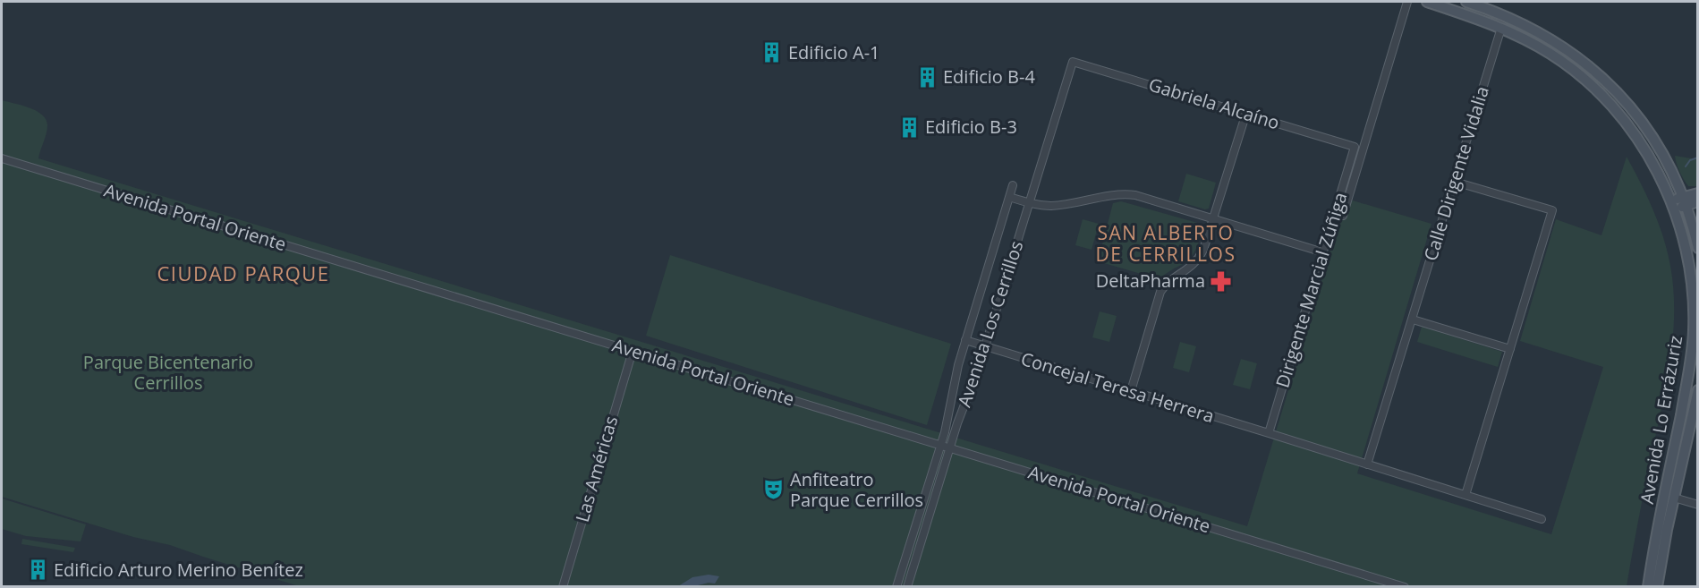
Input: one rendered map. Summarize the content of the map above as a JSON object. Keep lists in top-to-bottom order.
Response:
{
  "streets": {
    "main road": ["Avenida Lo Errázuriz"],
    "street": [
      "Gabriela Alcaíno",
      "Calle Dirigente Vidalia",
      "Avenida Portal Oriente",
      "Dirigente Marcial Zúñiga",
      "Avenida Los Cerrillos",
      "Concejal Teresa Herrera",
      "Las Américas"
    ]
  },
  "crossings": [
    ["Gabriela Alcaíno", "Dirigente Marcial Zúñiga"],
    ["Gabriela Alcaíno", "Avenida Los Cerrillos"],
    ["Calle Dirigente Vidalia", "Concejal Teresa Herrera"],
    ["Calle Dirigente Vidalia", "Avenida Lo Errázuriz"],
    ["Avenida Portal Oriente", "Avenida Los Cerrillos"],
    ["Avenida Portal Oriente", "Las Américas"],
    ["Dirigente Marcial Zúñiga", "Concejal Teresa Herrera"],
    ["Avenida Los Cerrillos", "Concejal Teresa Herrera"]
  ],
  "districts": ["SAN ALBERTO DE CERRILLOS", "CIUDAD PARQUE"],
  "parks": ["Parque Bicentenario Cerrillos"],
  "places": {
    "building": [
      "Edificio A-1",
      "Edificio B-4",
      "Edificio B-3",
      "Edificio Arturo Merino Benítez"
    ],
    "pharmacy": ["DeltaPharma"],
    "theatre": ["Anfiteatro Parque Cerrillos"]
  }
}
